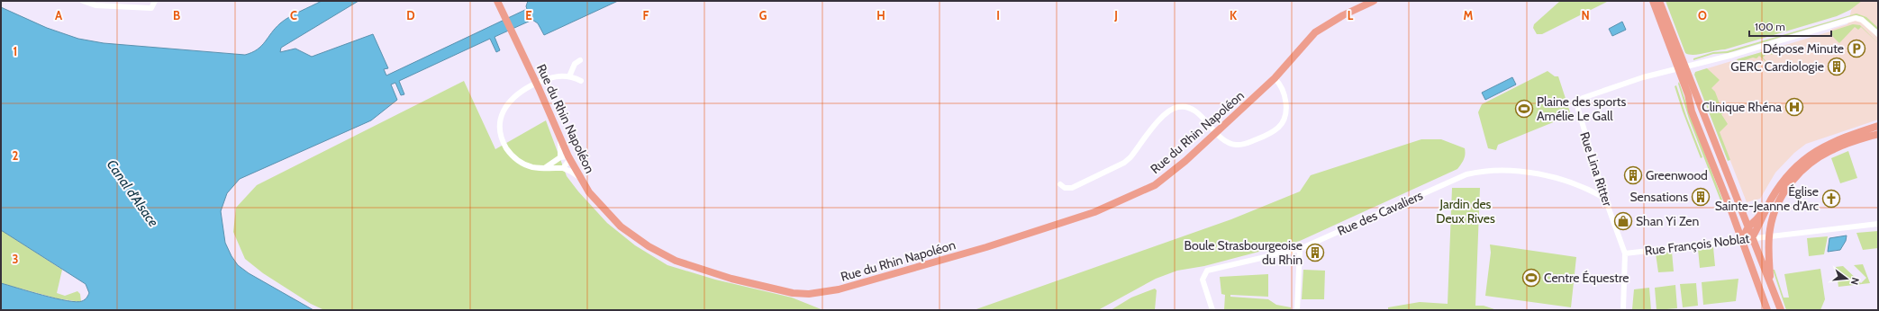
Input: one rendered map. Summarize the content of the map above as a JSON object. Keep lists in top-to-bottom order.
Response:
{
  "streets": {
    "main road": ["Rue du Rhin Napoléon"],
    "street": ["Rue Lina Ritter", "Rue des Cavaliers", "Rue François Noblat"]
  },
  "crossings": [
    ["Rue Lina Ritter", "Rue des Cavaliers"],
    ["Rue Lina Ritter", "Rue François Noblat"]
  ],
  "water": ["Canal d'Alsace"],
  "parks": ["Jardin des Deux Rives"],
  "places": {
    "parking": ["Dépose Minute"],
    "building": [
      "GERC Cardiologie",
      "Greenwood",
      "Sensations",
      "Boule Strasbourgeoise du Rhin"
    ],
    "hospital": ["Clinique Rhéna"],
    "sports": ["Plaine des sports Amélie Le Gall", "Centre Équestre"],
    "church": ["Église Sainte-Jeanne d'Arc"],
    "shop": ["Shan Yi Zen"]
  },
  "scale_bar": "100 m",
  "north": "right",
  "grid": {
    "columns": [
      "A",
      "B",
      "C",
      "D",
      "E",
      "F",
      "G",
      "H",
      "I",
      "J",
      "K",
      "L",
      "M",
      "N",
      "O"
    ],
    "rows": ["1", "2", "3"]
  }
}
